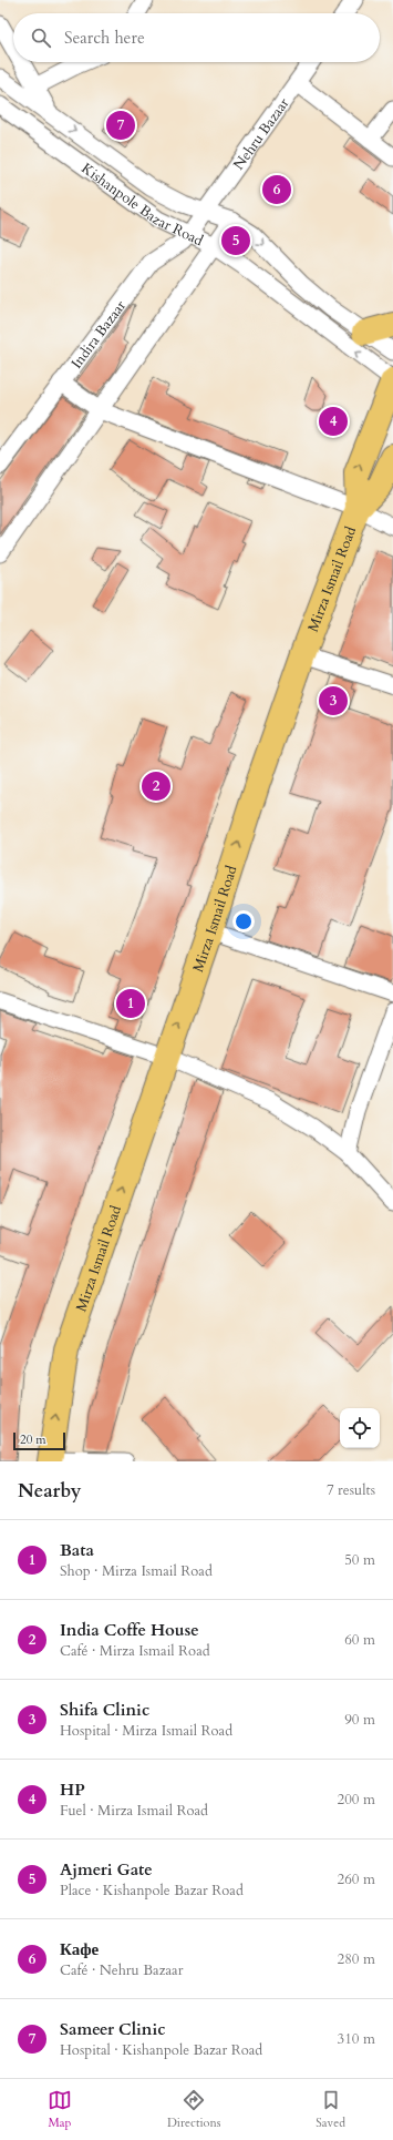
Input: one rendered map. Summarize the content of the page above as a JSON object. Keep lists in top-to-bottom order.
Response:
{
  "streets": {
    "highway": ["Mirza Ismail Road"],
    "street": ["Nehru Bazaar", "Kishanpole Bazar Road", "Indira Bazaar"]
  },
  "crossings": [
    ["Nehru Bazaar", "Indira Bazaar"],
    ["Kishanpole Bazar Road", "Indira Bazaar"],
    ["Kishanpole Bazar Road", "Mirza Ismail Road"]
  ],
  "one_way": ["Mirza Ismail Road"],
  "scale_bar": "20 m",
  "page": {
    "search": "Search here",
    "pins": [
      "7",
      "6",
      "5",
      "4",
      "3",
      "2",
      "1"
    ],
    "scale": "20 m",
    "heading": ["Nearby", "7 results"],
    "list": [
      {
        "mark": "1",
        "name": "Bata",
        "note": "Shop · Mirza Ismail Road",
        "value": "50 m"
      },
      {
        "mark": "2",
        "name": "India Coffe House",
        "note": "Café · Mirza Ismail Road",
        "value": "60 m"
      },
      {
        "mark": "3",
        "name": "Shifa Clinic",
        "note": "Hospital · Mirza Ismail Road",
        "value": "90 m"
      },
      {
        "mark": "4",
        "name": "HP",
        "note": "Fuel · Mirza Ismail Road",
        "value": "200 m"
      },
      {
        "mark": "5",
        "name": "Ajmeri Gate",
        "note": "Place · Kishanpole Bazar Road",
        "value": "260 m"
      },
      {
        "mark": "6",
        "name": "Кафе",
        "note": "Café · Nehru Bazaar",
        "value": "280 m"
      },
      {
        "mark": "7",
        "name": "Sameer Clinic",
        "note": "Hospital · Kishanpole Bazar Road",
        "value": "310 m"
      }
    ],
    "nav": ["Map", "Directions", "Saved"]
  }
}
